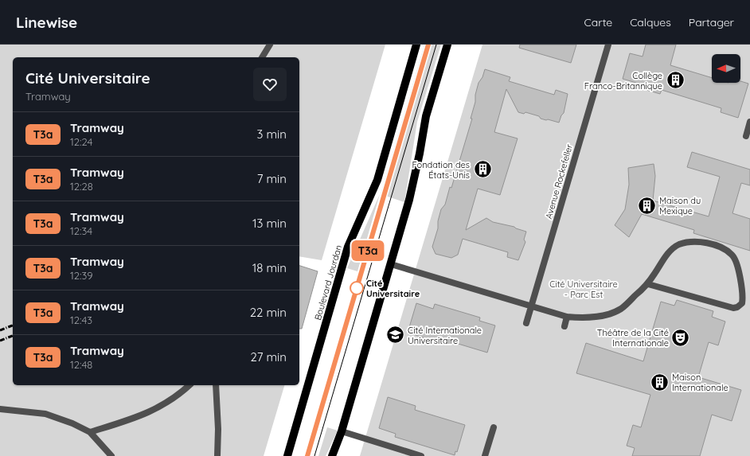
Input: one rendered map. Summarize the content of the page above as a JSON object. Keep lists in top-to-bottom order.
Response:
{
  "streets": {
    "main road": ["Boulevard Jourdan"],
    "street": ["Avenue Rockefeller"]
  },
  "parks": ["Cité Universitaire - Parc Est"],
  "places": {
    "building": [
      "Collège Franco-Britannique",
      "Fondation des États-Unis",
      "Maison du Mexique",
      "Maison Internationale"
    ],
    "other": ["Cité Universitaire"],
    "school or university": ["Cité Internationale Universitaire"],
    "theatre": ["Théâtre de la Cité Internationale"]
  },
  "lines": ["tram line T3a"],
  "north": "left",
  "page": {
    "header": "Linewise",
    "nav": ["Carte", "Calques", "Partager"],
    "on_map": "T3a",
    "heading": ["Cité Universitaire", "Tramway"],
    "list": [
      {
        "mark": "T3a",
        "name": "Tramway",
        "note": "12:24",
        "value": "3 min"
      },
      {
        "mark": "T3a",
        "name": "Tramway",
        "note": "12:28",
        "value": "7 min"
      },
      {
        "mark": "T3a",
        "name": "Tramway",
        "note": "12:34",
        "value": "13 min"
      },
      {
        "mark": "T3a",
        "name": "Tramway",
        "note": "12:39",
        "value": "18 min"
      },
      {
        "mark": "T3a",
        "name": "Tramway",
        "note": "12:43",
        "value": "22 min"
      },
      {
        "mark": "T3a",
        "name": "Tramway",
        "note": "12:48",
        "value": "27 min"
      }
    ]
  }
}
